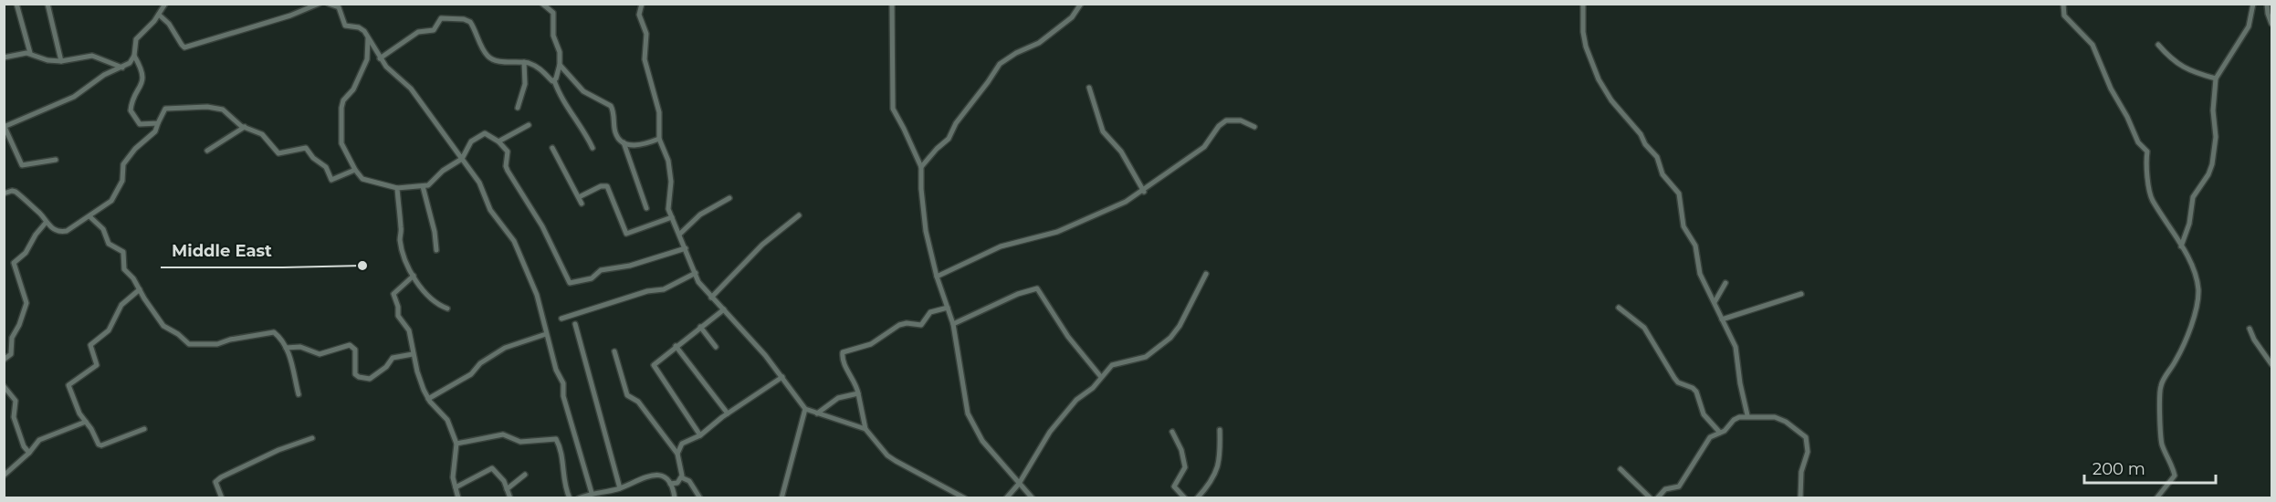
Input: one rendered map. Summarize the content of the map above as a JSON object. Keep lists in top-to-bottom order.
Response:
{
  "places": ["Middle East"],
  "scale_bar": "200 m"
}
